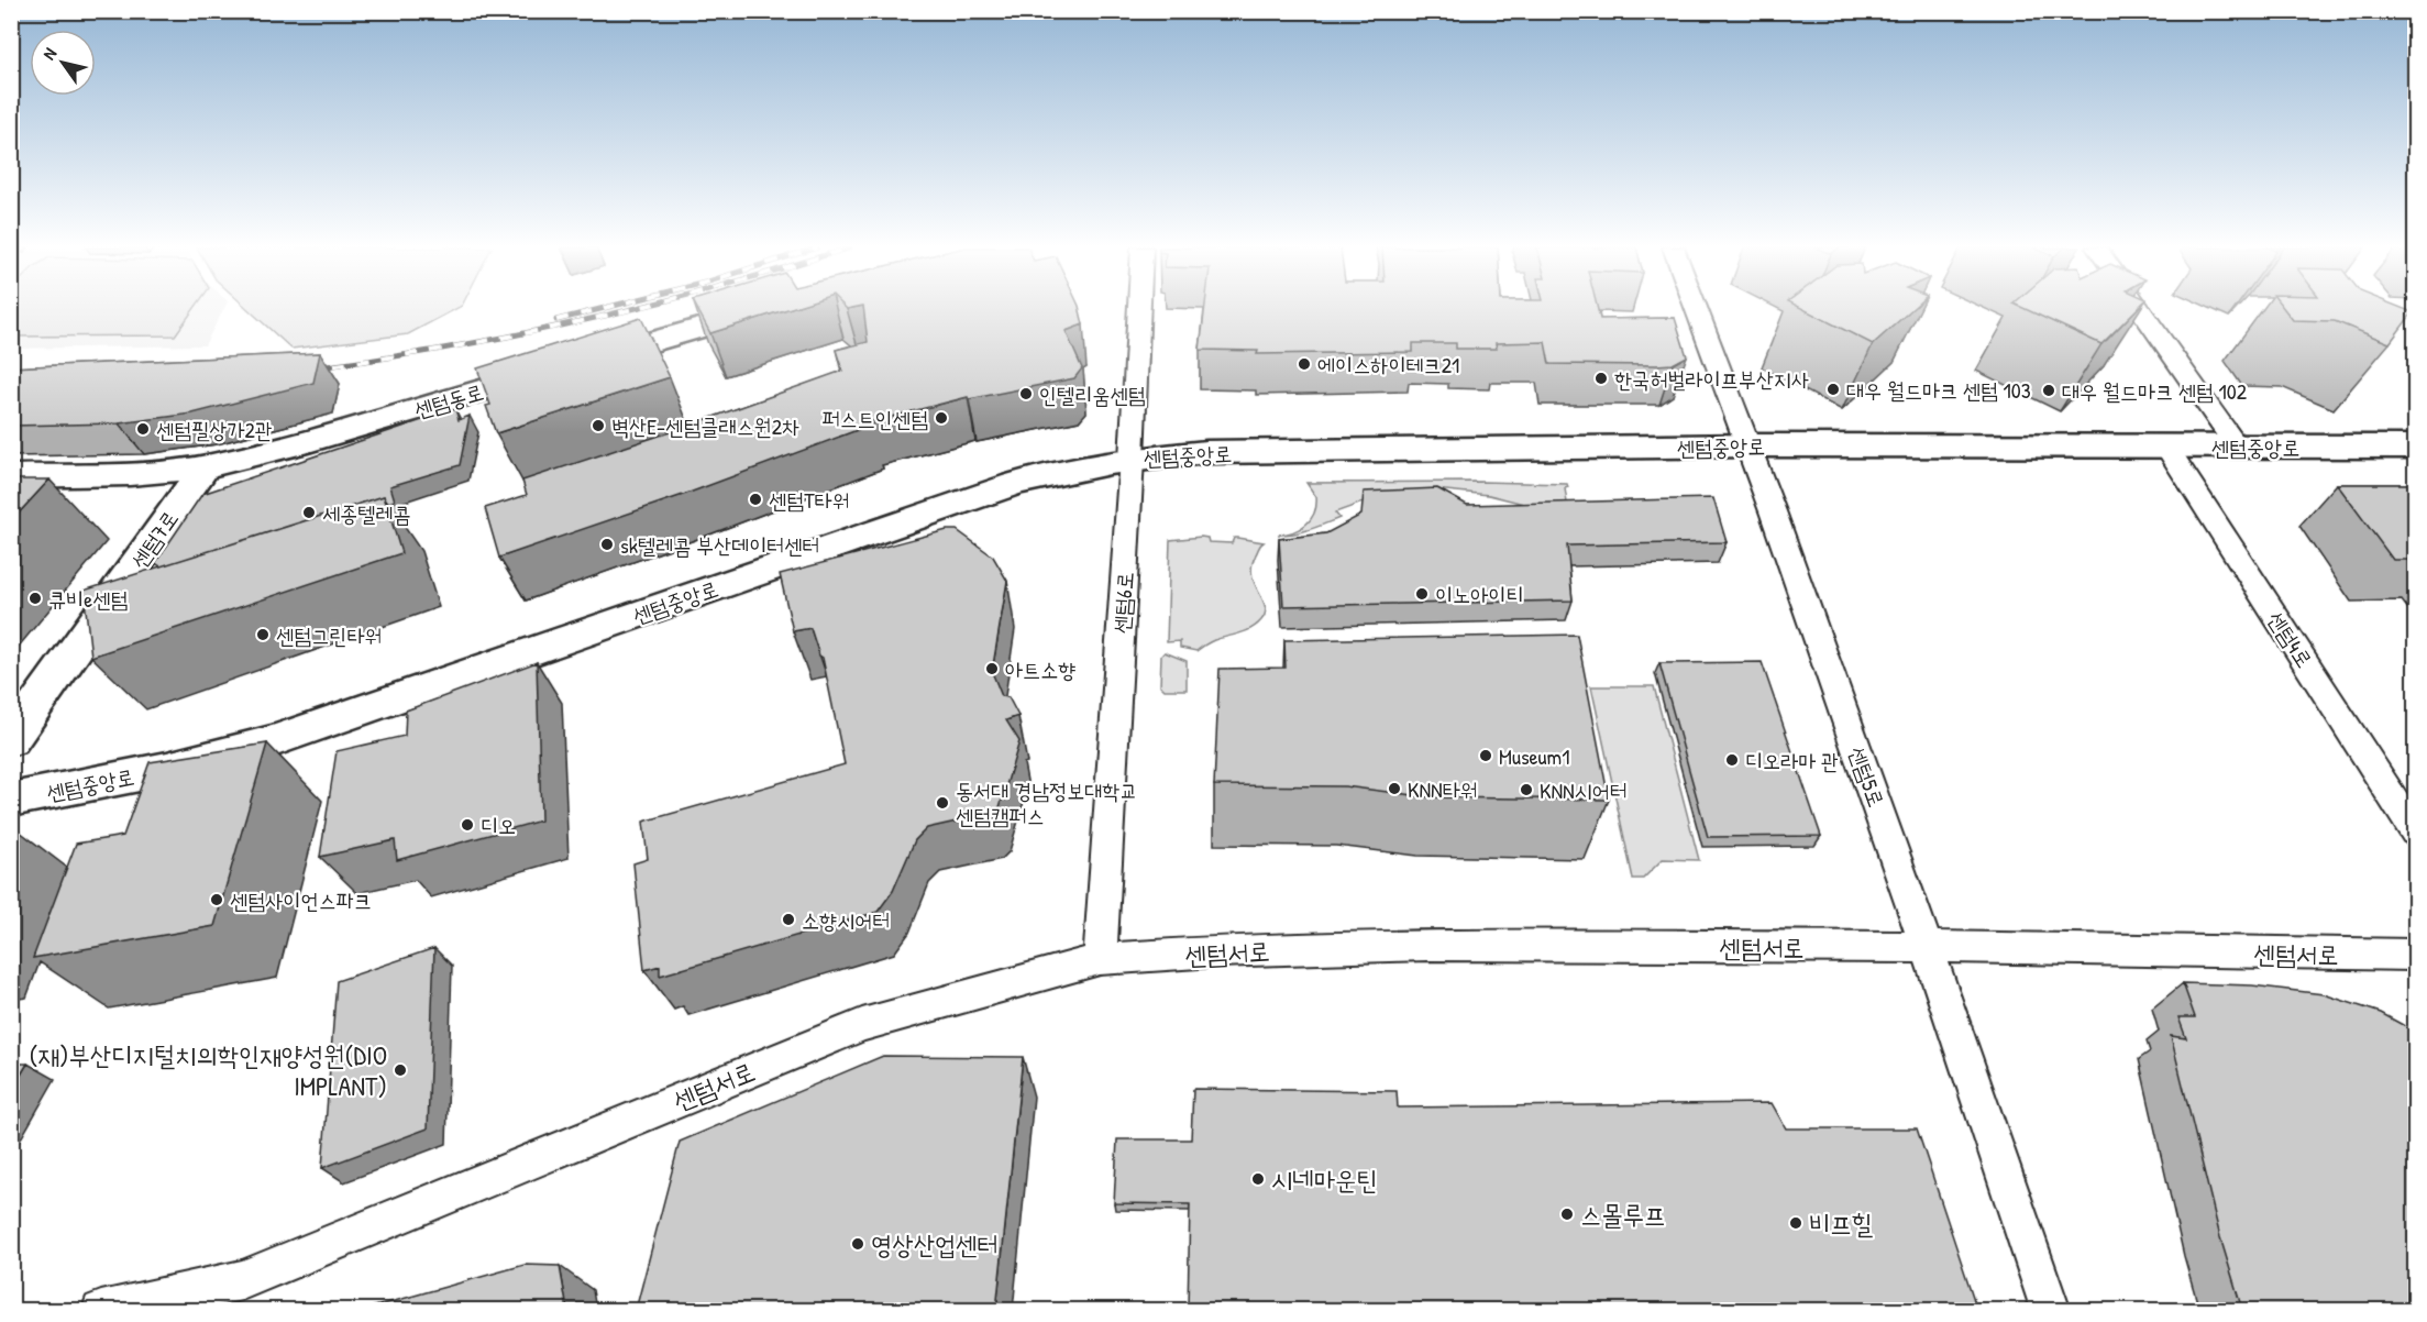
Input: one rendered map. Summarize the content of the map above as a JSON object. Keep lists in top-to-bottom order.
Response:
{
  "streets": {
    "main road": ["센텀동로", "센텀중앙로", "센텀7로"],
    "street": [
      "센텀6로",
      "센텀4로",
      "센텀5로",
      "센텀서로"
    ]
  },
  "crossings": [
    ["센텀동로", "센텀7로"],
    ["센텀중앙로", "센텀6로"],
    ["센텀중앙로", "센텀4로"],
    ["센텀중앙로", "센텀5로"],
    ["센텀6로", "센텀서로"],
    ["센텀5로", "센텀서로"]
  ],
  "places": [
    "에이스하이테크21",
    "한국허벌라이프부산지사",
    "대우 월드마크 센텀 103",
    "대우 월드마크 센텀 102",
    "인텔리움센텀",
    "퍼스트인센텀",
    "벽산E-센텀클래스원2차",
    "센텀필상가2관",
    "센텀T타워",
    "세종텔레콤",
    "sk텔레콤 부산데이터센터",
    "이노아이티",
    "큐비e센텀",
    "센텀그린타워",
    "아트소향",
    "Museum1",
    "디오라마 관",
    "KNN타워",
    "KNN시어터",
    "동서대 경남정보대학교 센텀캠퍼스",
    "디오",
    "센텀사이언스파크",
    "소향시어터",
    "(재)부산디지털치의학인재양성원(DIO IMPLANT)",
    "시네마운틴",
    "스몰루프",
    "비프힐",
    "영상산업센터"
  ],
  "north": "top left"
}
